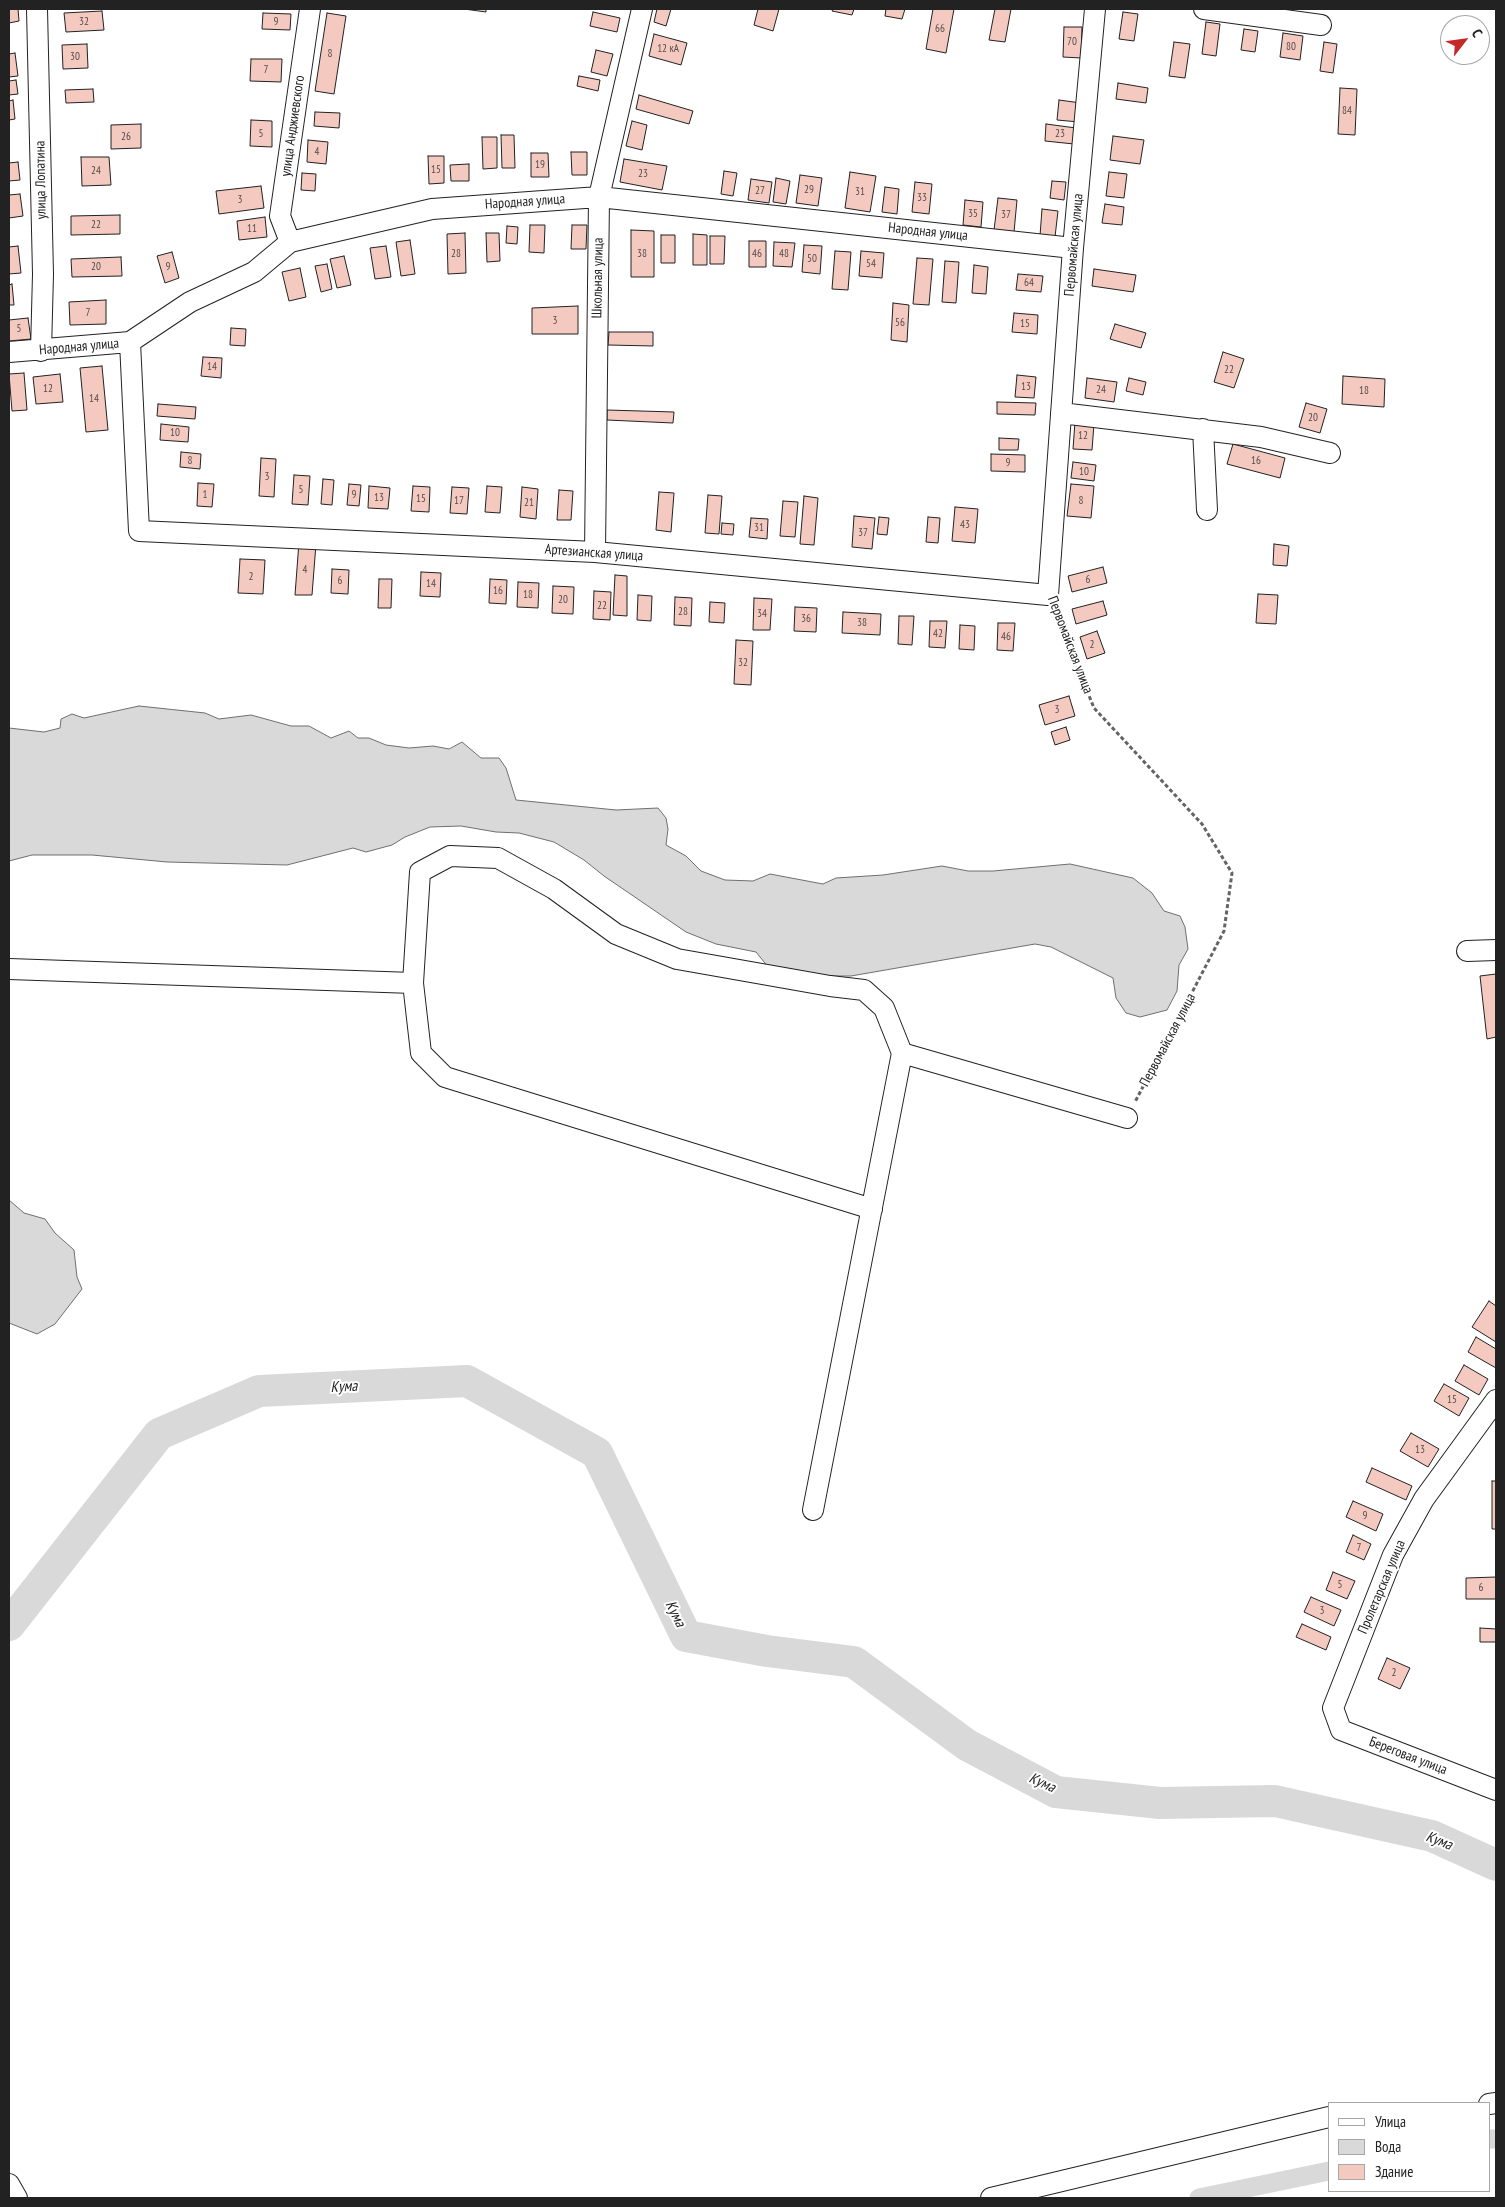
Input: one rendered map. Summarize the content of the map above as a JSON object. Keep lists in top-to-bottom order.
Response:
{
  "streets": {
    "street": [
      "улица Анджиевского",
      "улица Лопатина",
      "Народная улица",
      "Первомайская улица",
      "Школьная улица",
      "Артезианская улица",
      "Пролетарская улица",
      "Береговая улица"
    ]
  },
  "crossings": [
    ["улица Анджиевского", "Народная улица"],
    ["улица Лопатина", "Народная улица"],
    ["Народная улица", "Первомайская улица"],
    ["Народная улица", "Школьная улица"],
    ["Народная улица", "Артезианская улица"],
    ["Первомайская улица", "Артезианская улица"],
    ["Школьная улица", "Артезианская улица"],
    ["Пролетарская улица", "Береговая улица"]
  ],
  "water": ["Кума"],
  "house_numbers": [
    "32",
    "9",
    "66",
    "70",
    "80",
    "12 кА",
    "8",
    "30",
    "7",
    "84",
    "5",
    "23",
    "26",
    "4",
    "19",
    "15",
    "24",
    "23",
    "29",
    "27",
    "31",
    "33",
    "3",
    "35",
    "37",
    "22",
    "11",
    "28",
    "38",
    "46",
    "48",
    "50",
    "54",
    "20",
    "9",
    "64",
    "7",
    "3",
    "56",
    "15",
    "5",
    "14",
    "22",
    "13",
    "12",
    "24",
    "18",
    "14",
    "20",
    "10",
    "12",
    "8",
    "16",
    "9",
    "10",
    "3",
    "5",
    "1",
    "9",
    "13",
    "15",
    "17",
    "8",
    "21",
    "43",
    "31",
    "37",
    "4",
    "2",
    "6",
    "6",
    "14",
    "16",
    "18",
    "20",
    "22",
    "28",
    "34",
    "36",
    "38",
    "42",
    "46",
    "2",
    "32",
    "3",
    "15",
    "13",
    "9",
    "7",
    "5",
    "6",
    "3",
    "2"
  ],
  "legend": ["Улица", "Вода", "Здание"],
  "north": "top right"
}
